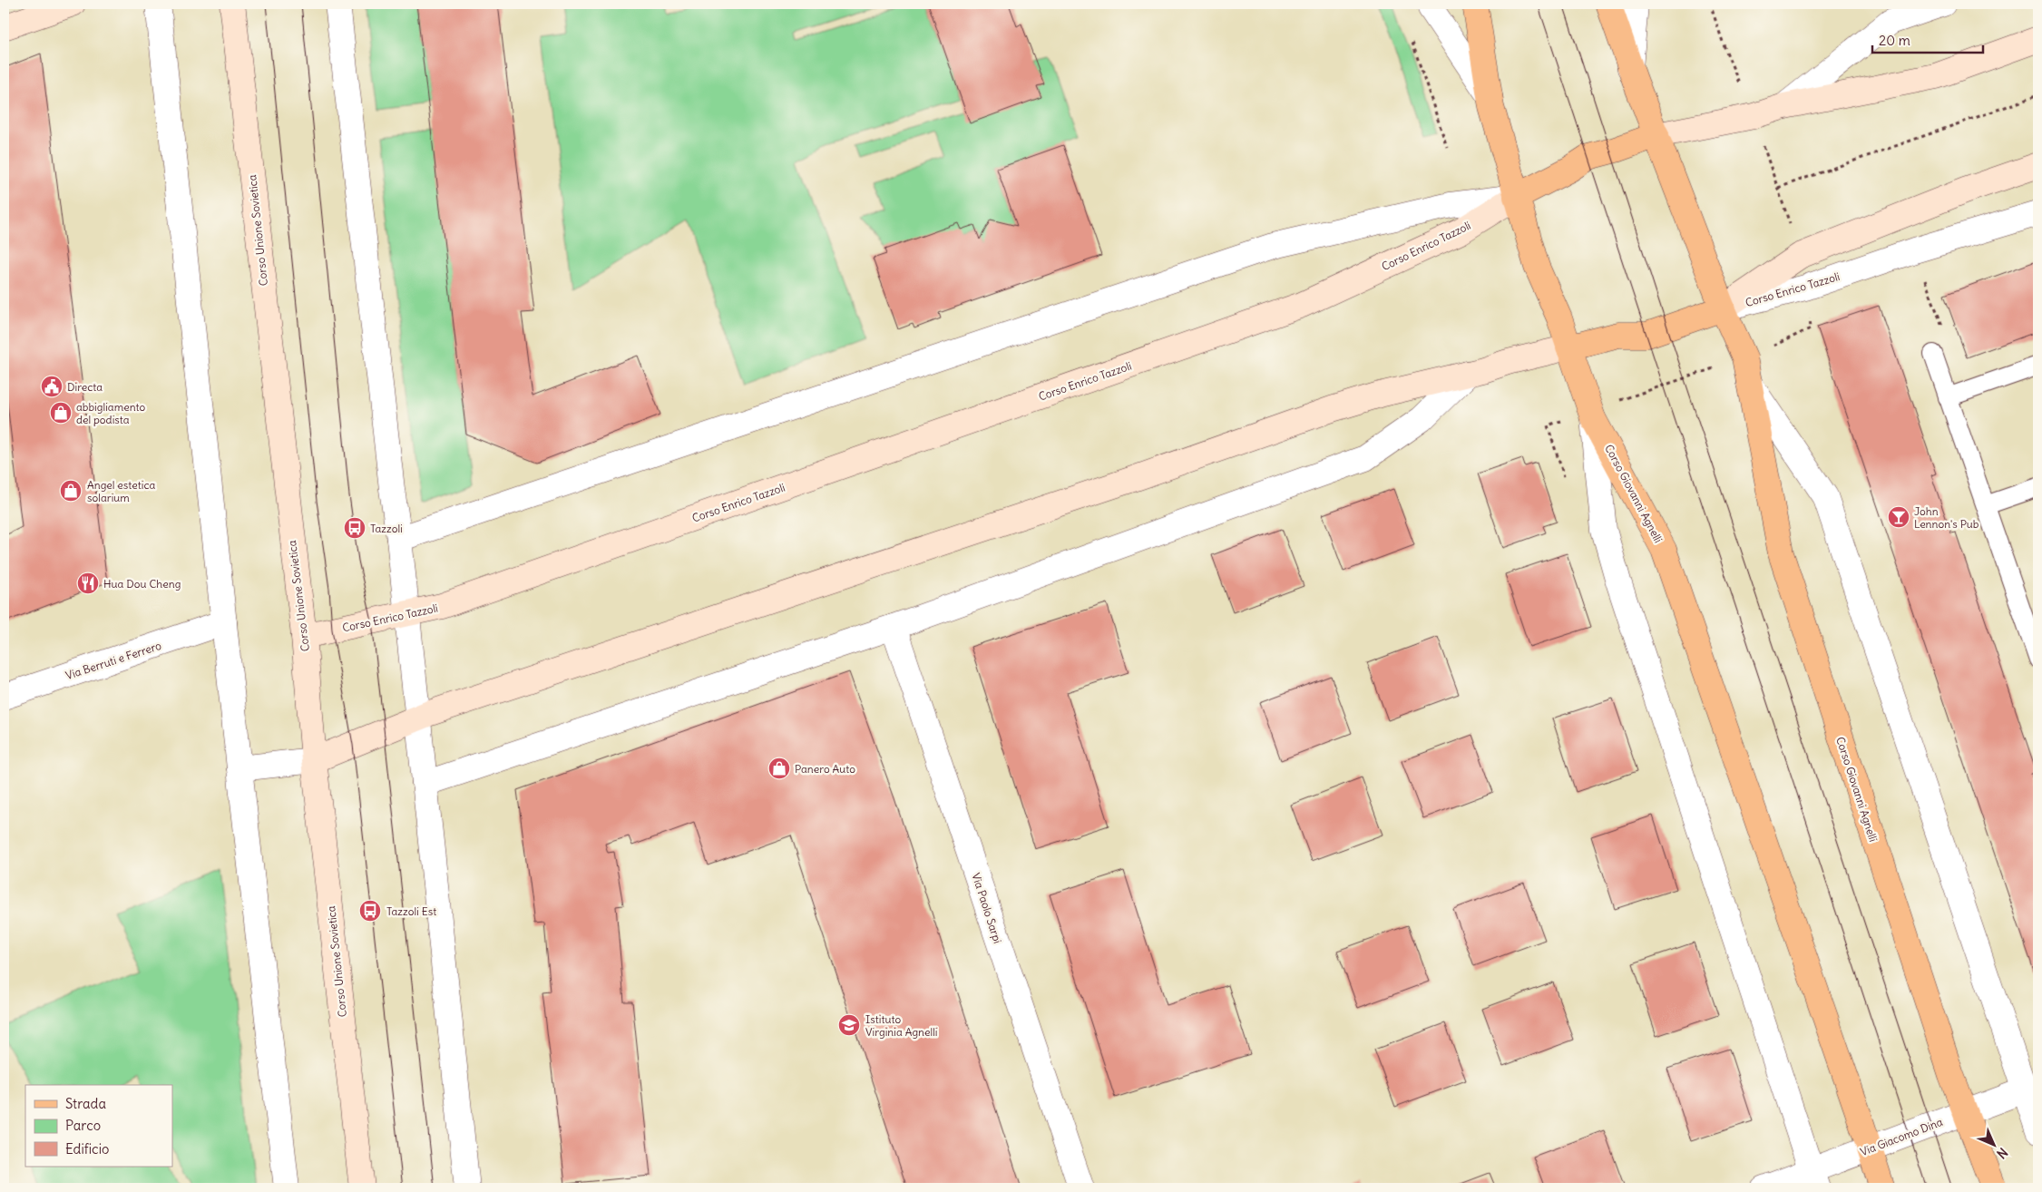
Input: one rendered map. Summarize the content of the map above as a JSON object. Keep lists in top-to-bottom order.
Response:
{
  "streets": {
    "main road": ["Corso Giovanni Agnelli"],
    "street": [
      "Corso Unione Sovietica",
      "Corso Enrico Tazzoli",
      "Via Berruti e Ferrero",
      "Via Paolo Sarpi",
      "Via Giacomo Dina"
    ]
  },
  "crossings": [
    ["Corso Unione Sovietica", "Corso Enrico Tazzoli"],
    ["Corso Enrico Tazzoli", "Corso Giovanni Agnelli"],
    ["Corso Giovanni Agnelli", "Via Giacomo Dina"]
  ],
  "places": {
    "public building": ["Directa"],
    "shop": ["abbigliamento del podista", "Angel estetica solarium", "Panero Auto"],
    "bar": ["John Lennon's Pub"],
    "bus stop": ["Tazzoli", "Tazzoli Est"],
    "restaurant": ["Hua Dou Cheng"],
    "school or university": ["Istituto Virginia Agnelli"]
  },
  "legend": ["Strada", "Parco", "Edificio"],
  "scale_bar": "20 m",
  "north": "bottom right"
}
